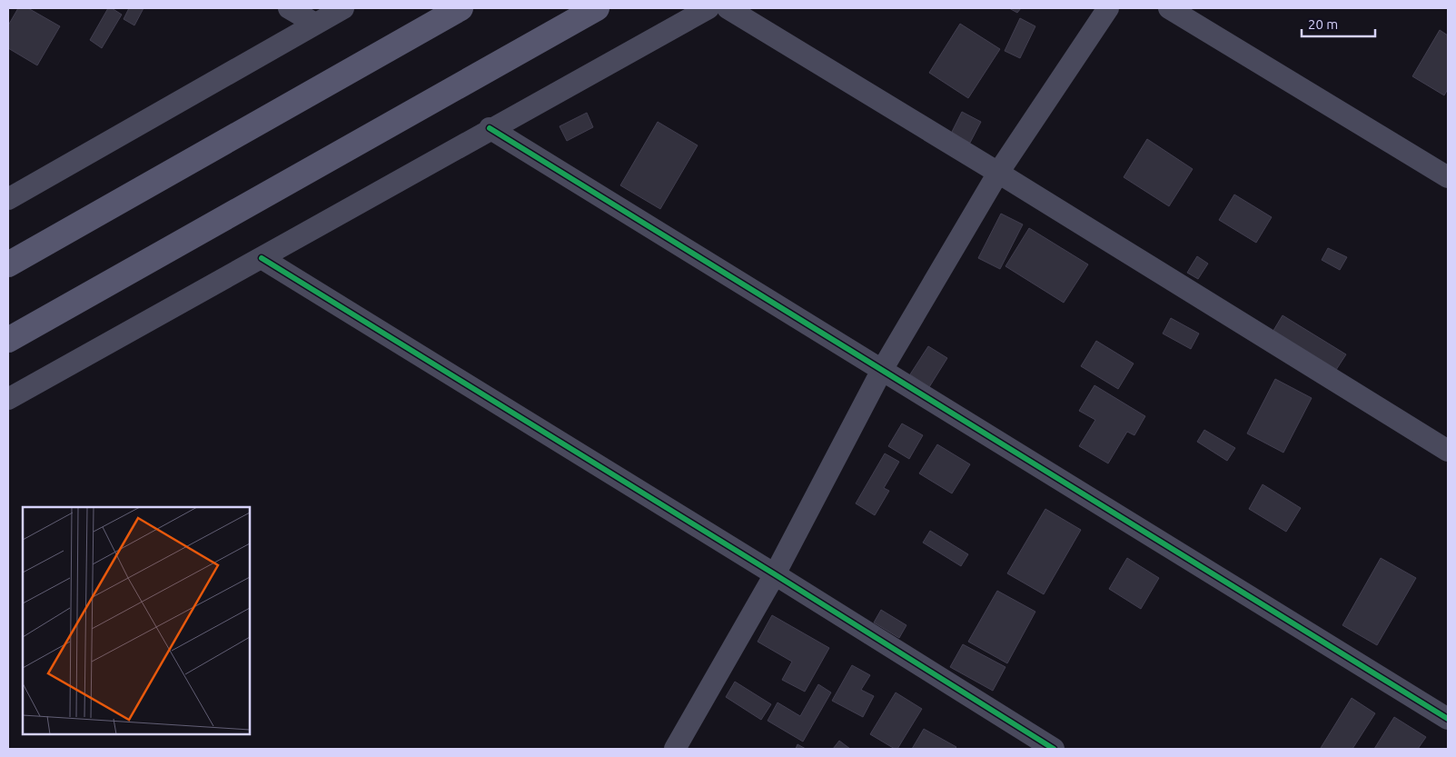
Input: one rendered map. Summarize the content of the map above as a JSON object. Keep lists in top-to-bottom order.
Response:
{
  "scale_bar": "20 m"
}
